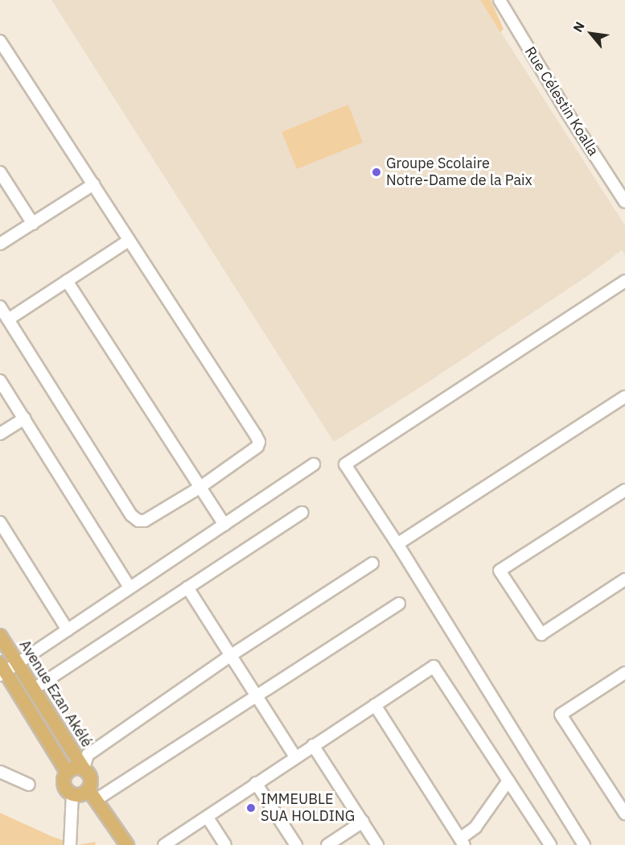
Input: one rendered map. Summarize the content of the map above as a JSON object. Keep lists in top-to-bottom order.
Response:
{
  "streets": {
    "main road": ["Avenue Ezan Akélé"],
    "street": ["Rue Célestin Koalla"]
  },
  "places": ["Groupe Scolaire Notre-Dame de la Paix", "IMMEUBLE SUA HOLDING"],
  "north": "top left"
}
